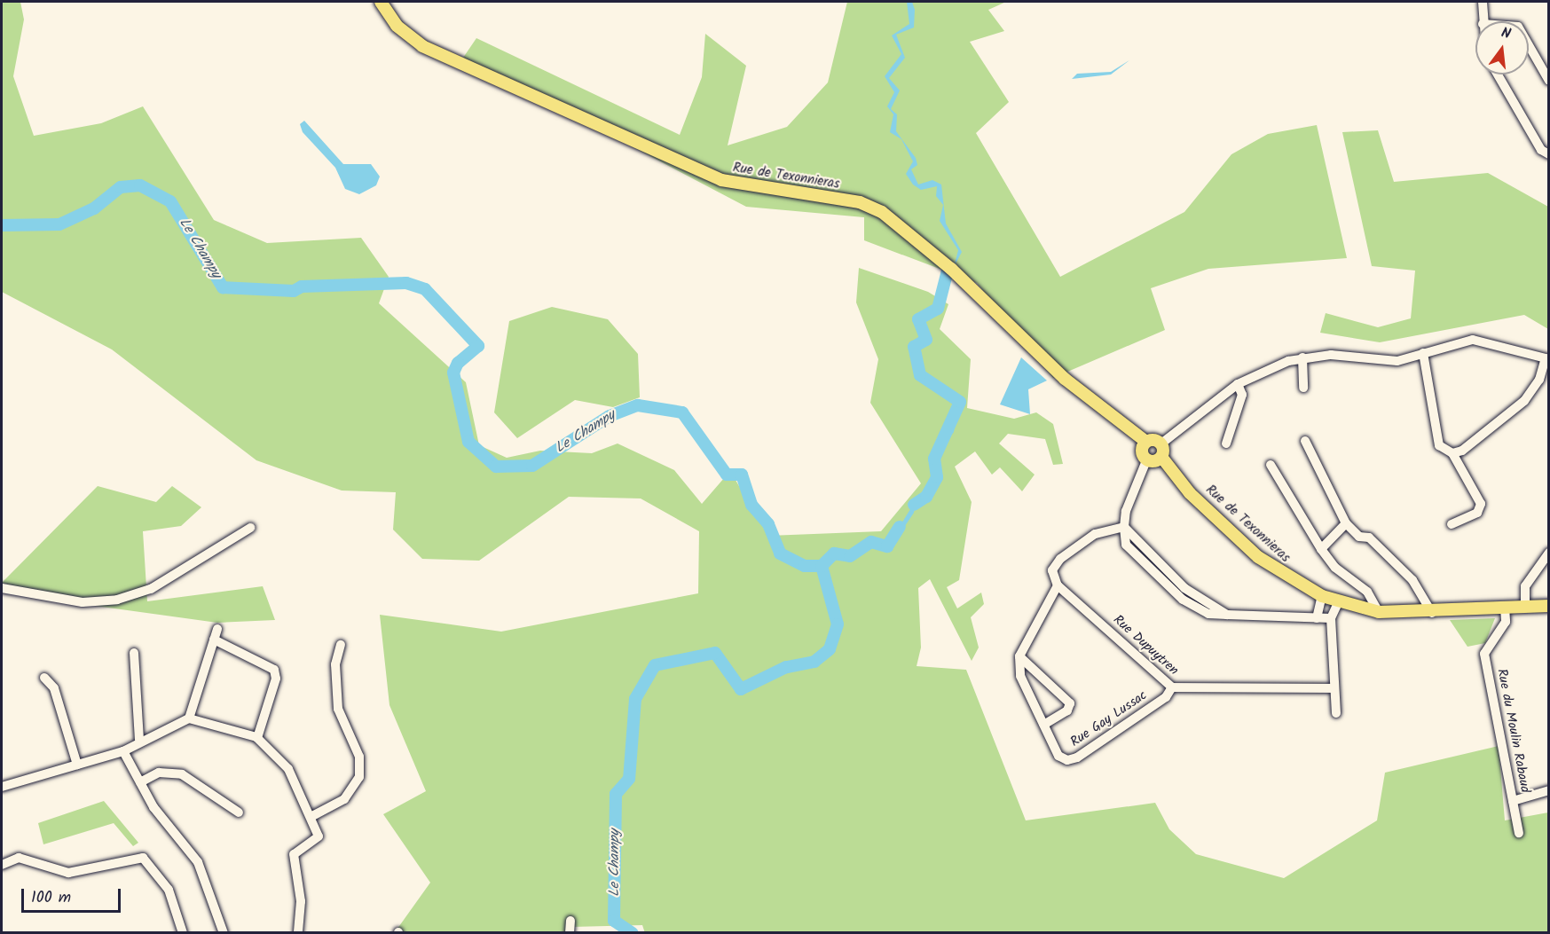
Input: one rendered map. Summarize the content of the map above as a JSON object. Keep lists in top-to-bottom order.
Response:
{
  "streets": {
    "main road": ["Rue de Texonnieras"],
    "street": ["Rue Dupuytren", "Rue Gay Lussac", "Rue du Moulin Rabaud"]
  },
  "crossings": [
    ["Rue de Texonnieras", "Rue du Moulin Rabaud"],
    ["Rue Dupuytren", "Rue Gay Lussac"]
  ],
  "water": ["Le Champy"],
  "scale_bar": "100 m",
  "north": "top"
}
